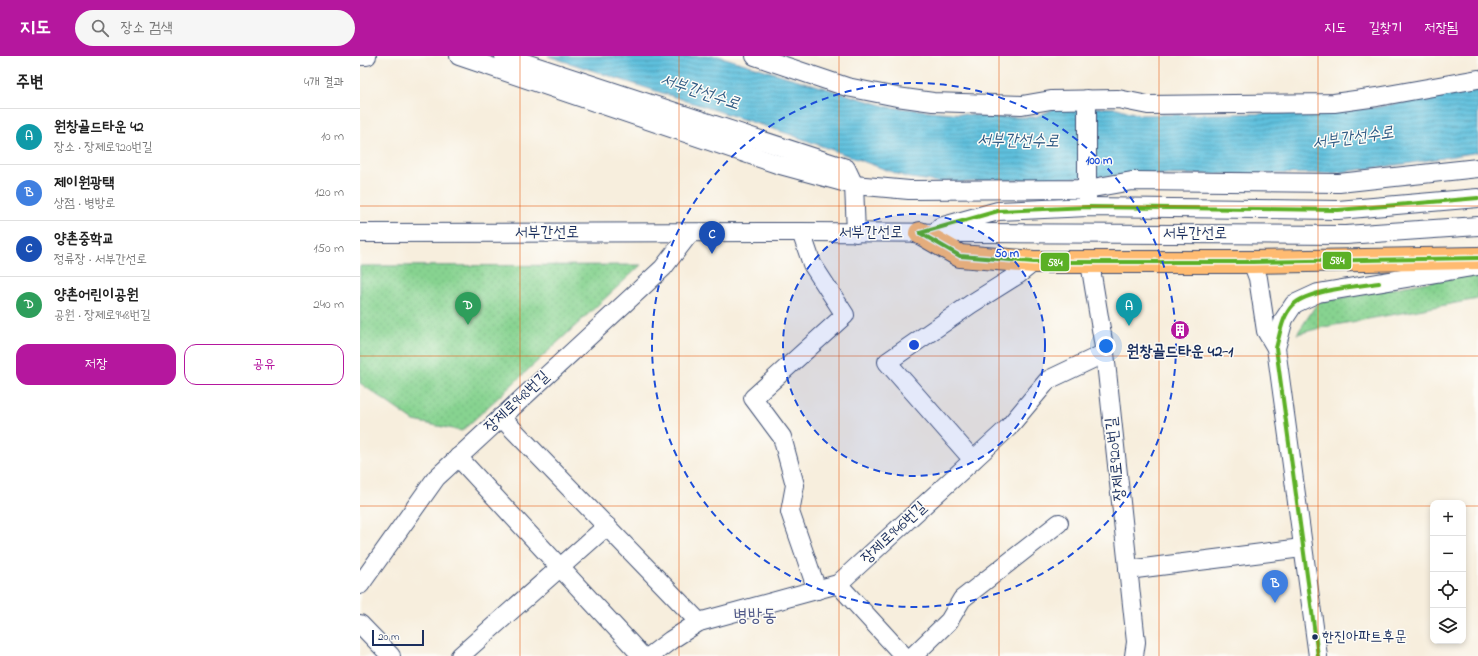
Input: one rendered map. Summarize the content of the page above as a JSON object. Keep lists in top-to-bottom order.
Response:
{
  "streets": {
    "street": [
      "서부간선로",
      "장제로948번길",
      "장제로920번길",
      "장제로946번길"
    ]
  },
  "crossings": [
    ["서부간선로", "장제로948번길"],
    ["장제로920번길", "장제로946번길"]
  ],
  "districts": ["병방동"],
  "water": ["서부간선수로"],
  "places": {
    "building": ["원창골드타운 42-1"],
    "other": ["한진아파트후문"]
  },
  "lines": ["transit line 584"],
  "scale_bar": "20 m",
  "page": {
    "header": "지도",
    "search": "장소 검색",
    "nav": ["지도", "길찾기", "저장됨"],
    "heading": ["주변", "4개 결과"],
    "list": [
      {
        "mark": "A",
        "name": "원창골드타운 42",
        "note": "장소 · 장제로920번길",
        "value": "10 m"
      },
      {
        "mark": "B",
        "name": "제이원광택",
        "note": "상점 · 병방로",
        "value": "120 m"
      },
      {
        "mark": "C",
        "name": "양촌중학교",
        "note": "정류장 · 서부간선로",
        "value": "150 m"
      },
      {
        "mark": "D",
        "name": "양촌어린이공원",
        "note": "공원 · 장제로948번길",
        "value": "240 m"
      }
    ],
    "pins": [
      "C",
      "D",
      "A",
      "B"
    ],
    "buttons": ["저장", "공유"],
    "map_buttons": ["+", "−"],
    "scale": "20 m"
  },
  "rings": ["100 m", "50 m"]
}
